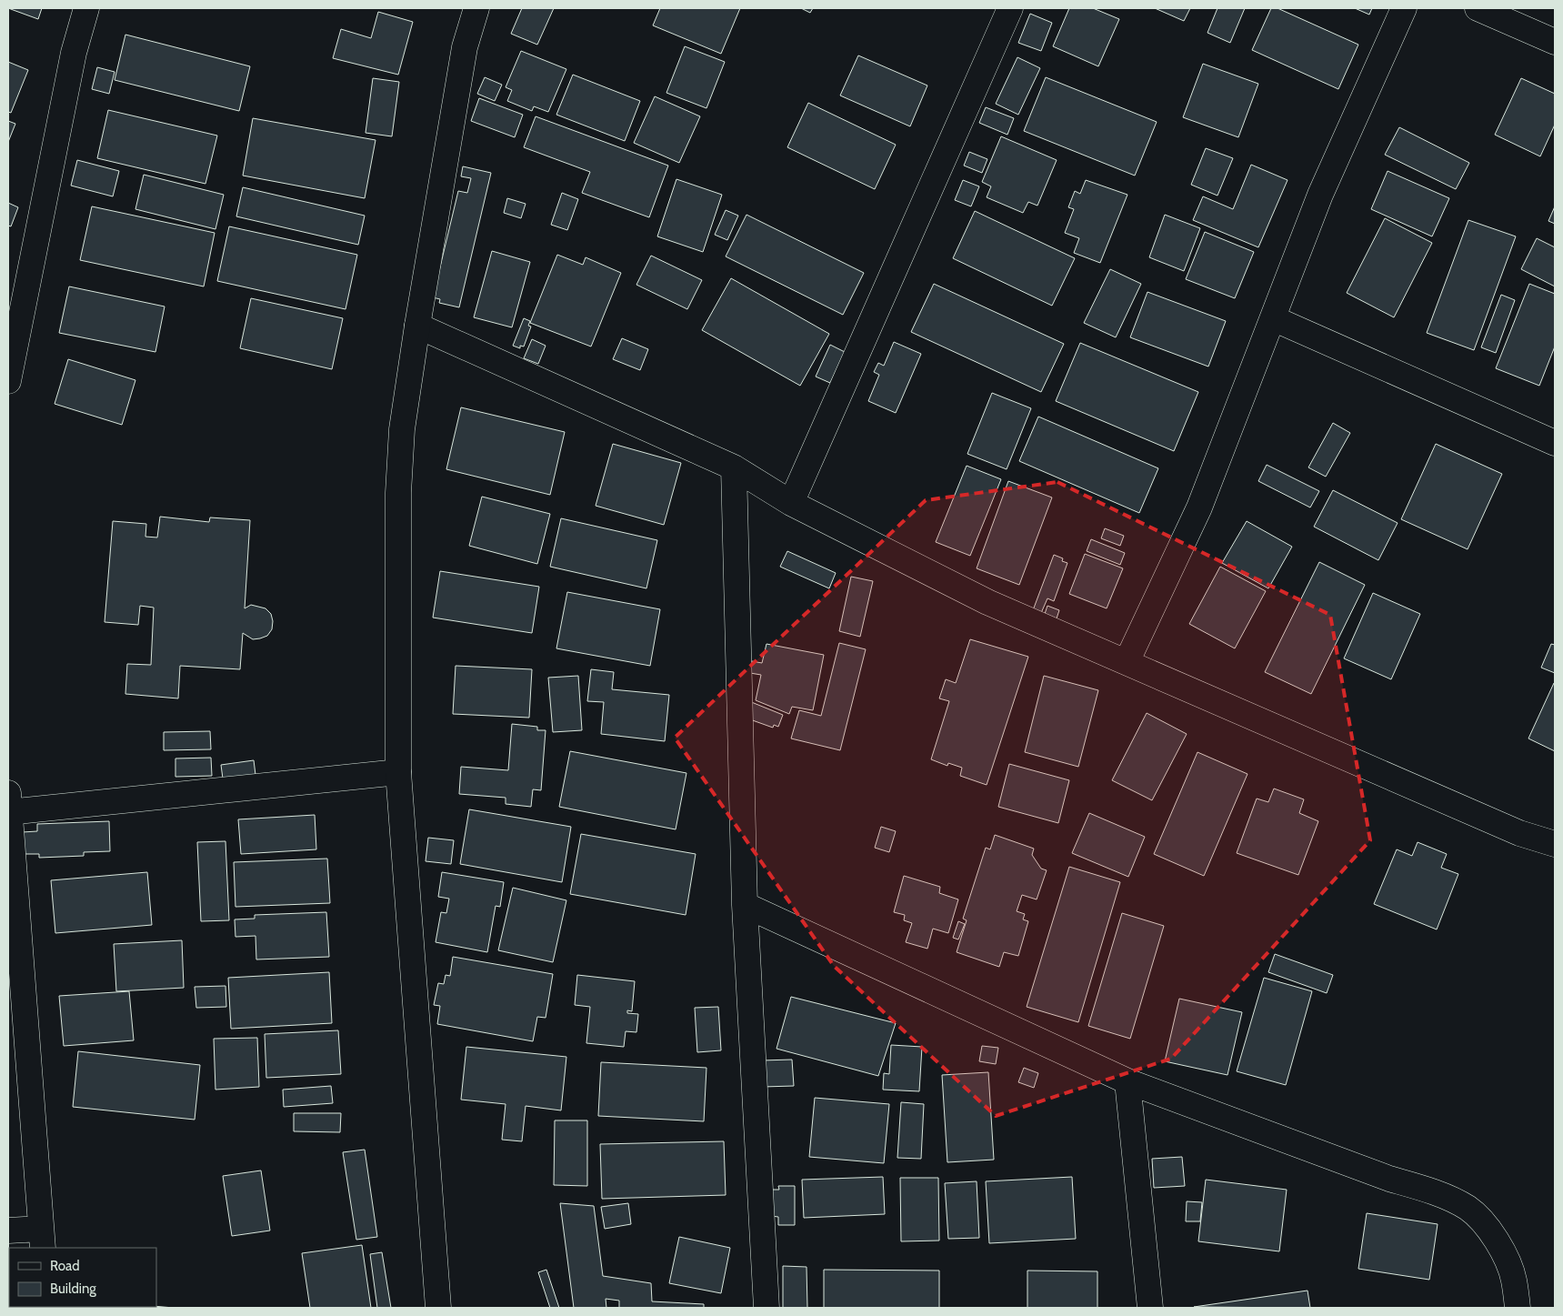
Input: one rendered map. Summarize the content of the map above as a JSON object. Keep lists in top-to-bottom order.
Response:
{
  "legend": ["Road", "Building"]
}
